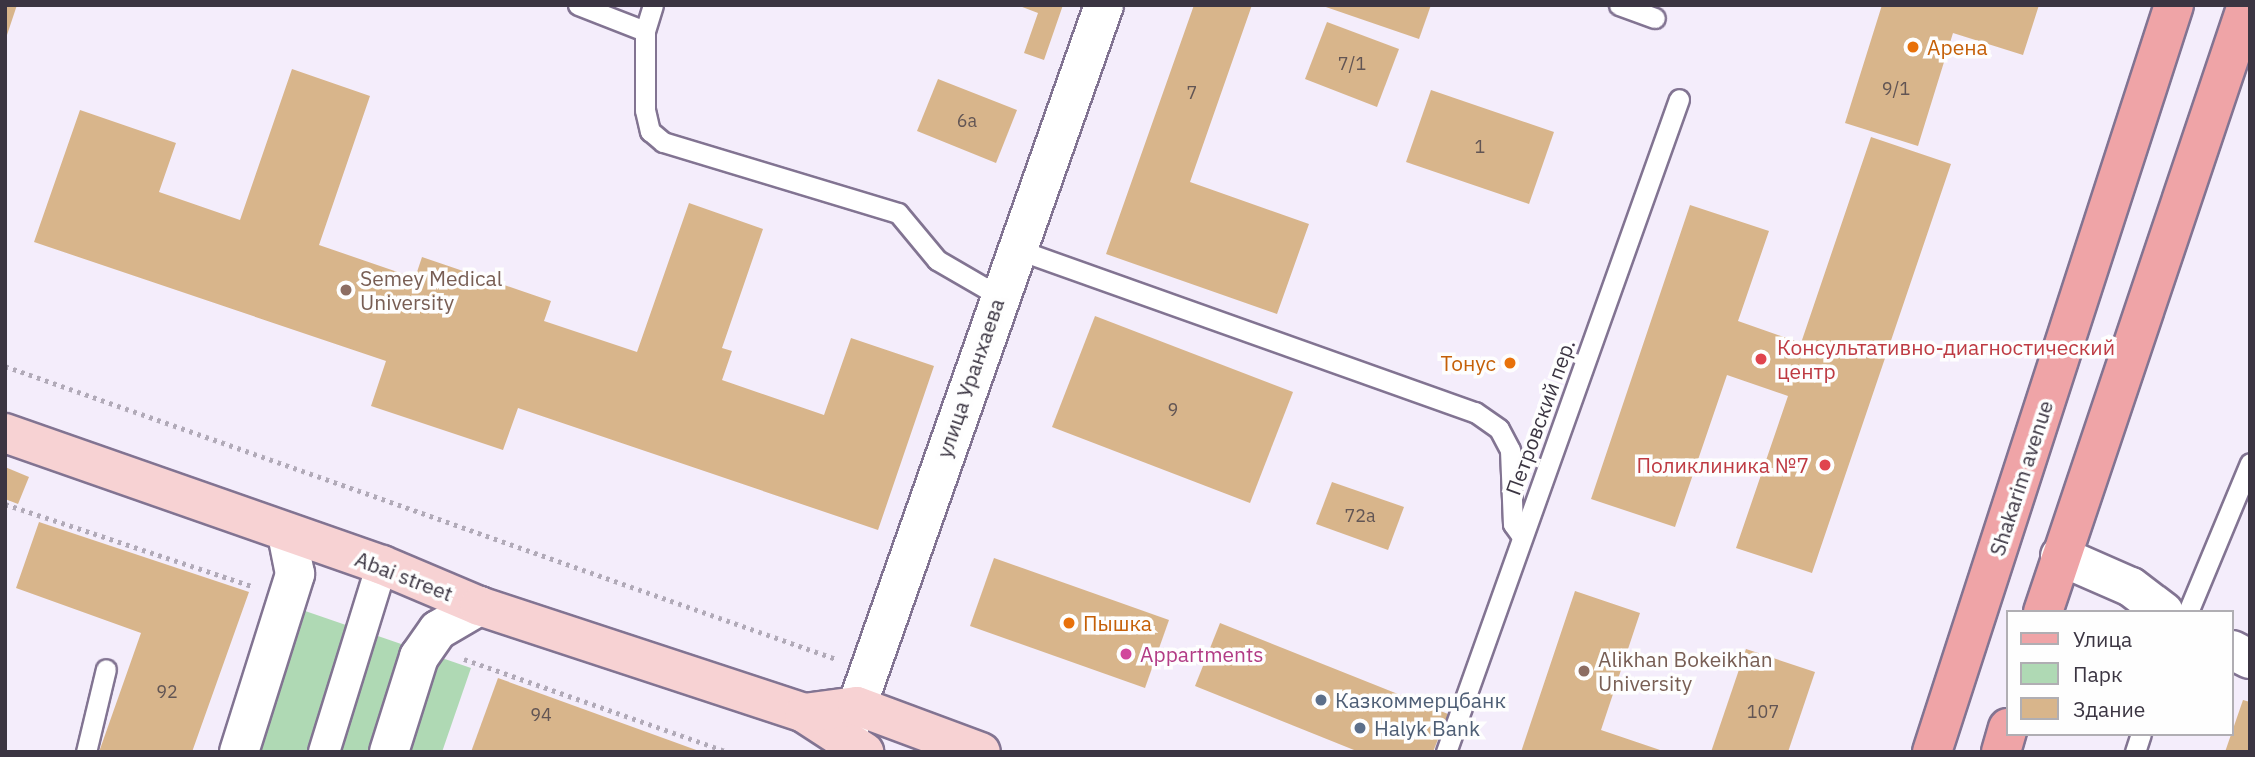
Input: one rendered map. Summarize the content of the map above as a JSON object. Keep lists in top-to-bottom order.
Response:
{
  "streets": {
    "main road": ["Shakarim avenue", "Abai street"],
    "street": ["улица Уранхаева"],
    "lane": ["Петровский пер."]
  },
  "places": [
    "Арена",
    "Semey Medical University",
    "Консультативно-диагностический центр",
    "Тонус",
    "Поликлиника №7",
    "Пышка",
    "Appartments",
    "Alikhan Bokeikhan University",
    "Казкоммерцбанк",
    "Halyk Bank"
  ],
  "house_numbers": [
    "7/1",
    "9/1",
    "7",
    "6а",
    "1",
    "9",
    "72а",
    "92",
    "107",
    "94"
  ],
  "legend": ["Улица", "Парк", "Здание"]
}
